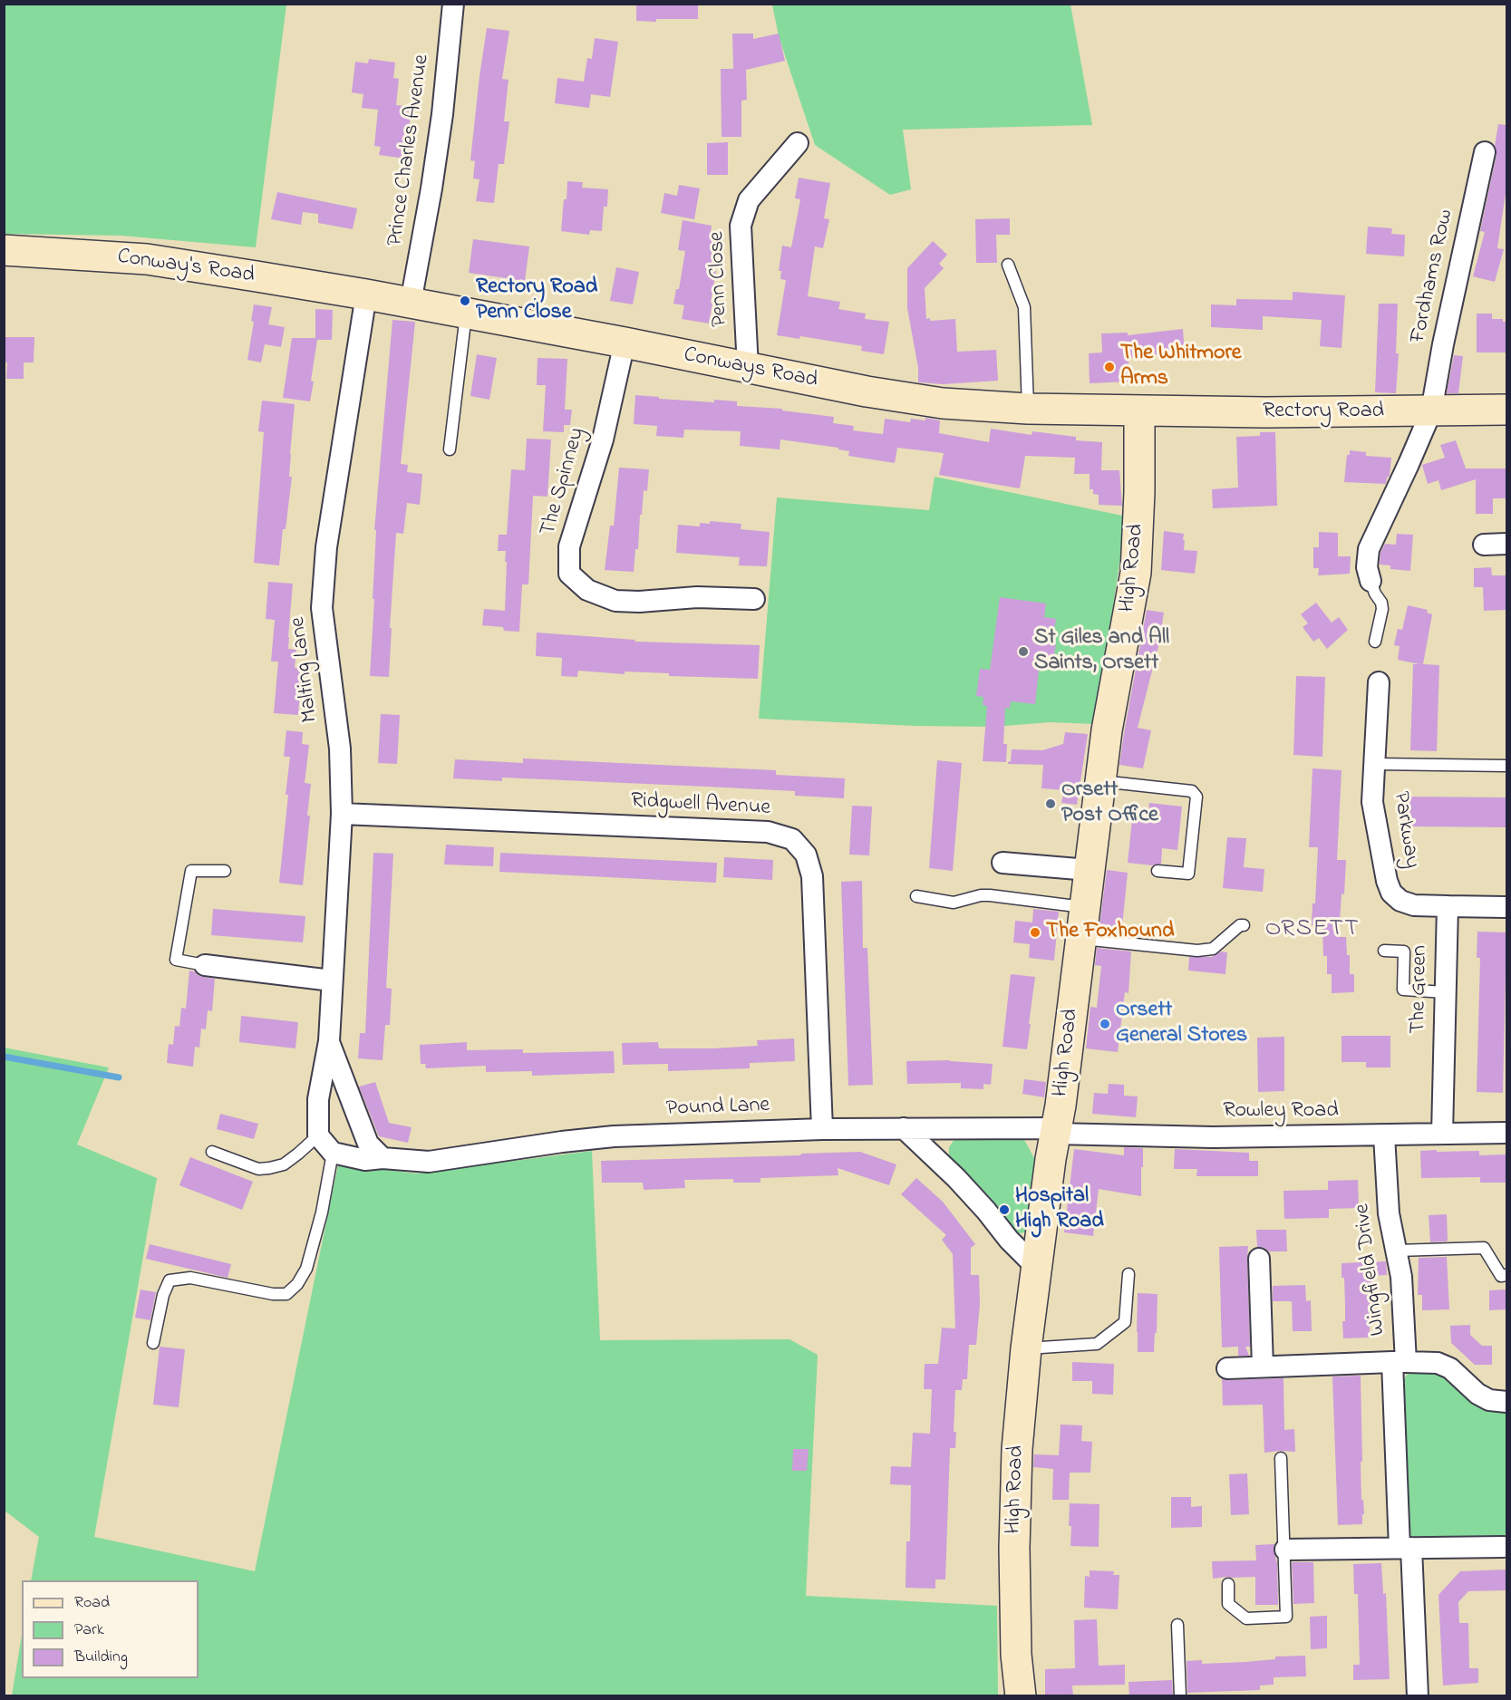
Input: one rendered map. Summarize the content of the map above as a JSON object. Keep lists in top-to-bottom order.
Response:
{
  "streets": {
    "main road": [
      "Conway's Road",
      "Conways Road",
      "Rectory Road",
      "High Road"
    ],
    "street": [
      "Prince Charles Avenue",
      "Fordhams Row",
      "Penn Close",
      "The Spinney",
      "Malting Lane",
      "Ridgwell Avenue",
      "Parkway",
      "The Green",
      "Pound Lane",
      "Rowley Road",
      "Wingfield Drive"
    ]
  },
  "crossings": [
    ["Prince Charles Avenue", "Conways Road"],
    ["Conway's Road", "Conways Road"],
    ["Conway's Road", "Malting Lane"],
    ["Fordhams Row", "Rectory Road"],
    ["Penn Close", "Conways Road"],
    ["Conways Road", "Rectory Road"],
    ["Conways Road", "The Spinney"],
    ["Conways Road", "High Road"],
    ["Conways Road", "Malting Lane"],
    ["Rectory Road", "High Road"],
    ["High Road", "Pound Lane"],
    ["High Road", "Rowley Road"],
    ["Malting Lane", "Ridgwell Avenue"],
    ["Malting Lane", "Pound Lane"],
    ["Ridgwell Avenue", "Pound Lane"],
    ["Parkway", "The Green"],
    ["The Green", "Rowley Road"],
    ["Pound Lane", "Rowley Road"],
    ["Rowley Road", "Wingfield Drive"]
  ],
  "districts": ["ORSETT"],
  "places": [
    "Rectory Road Penn Close",
    "The Whitmore Arms",
    "St Giles and All Saints, Orsett",
    "Orsett Post Office",
    "The Foxhound",
    "Orsett General Stores",
    "Hospital High Road"
  ],
  "legend": ["Road", "Park", "Building"]
}
